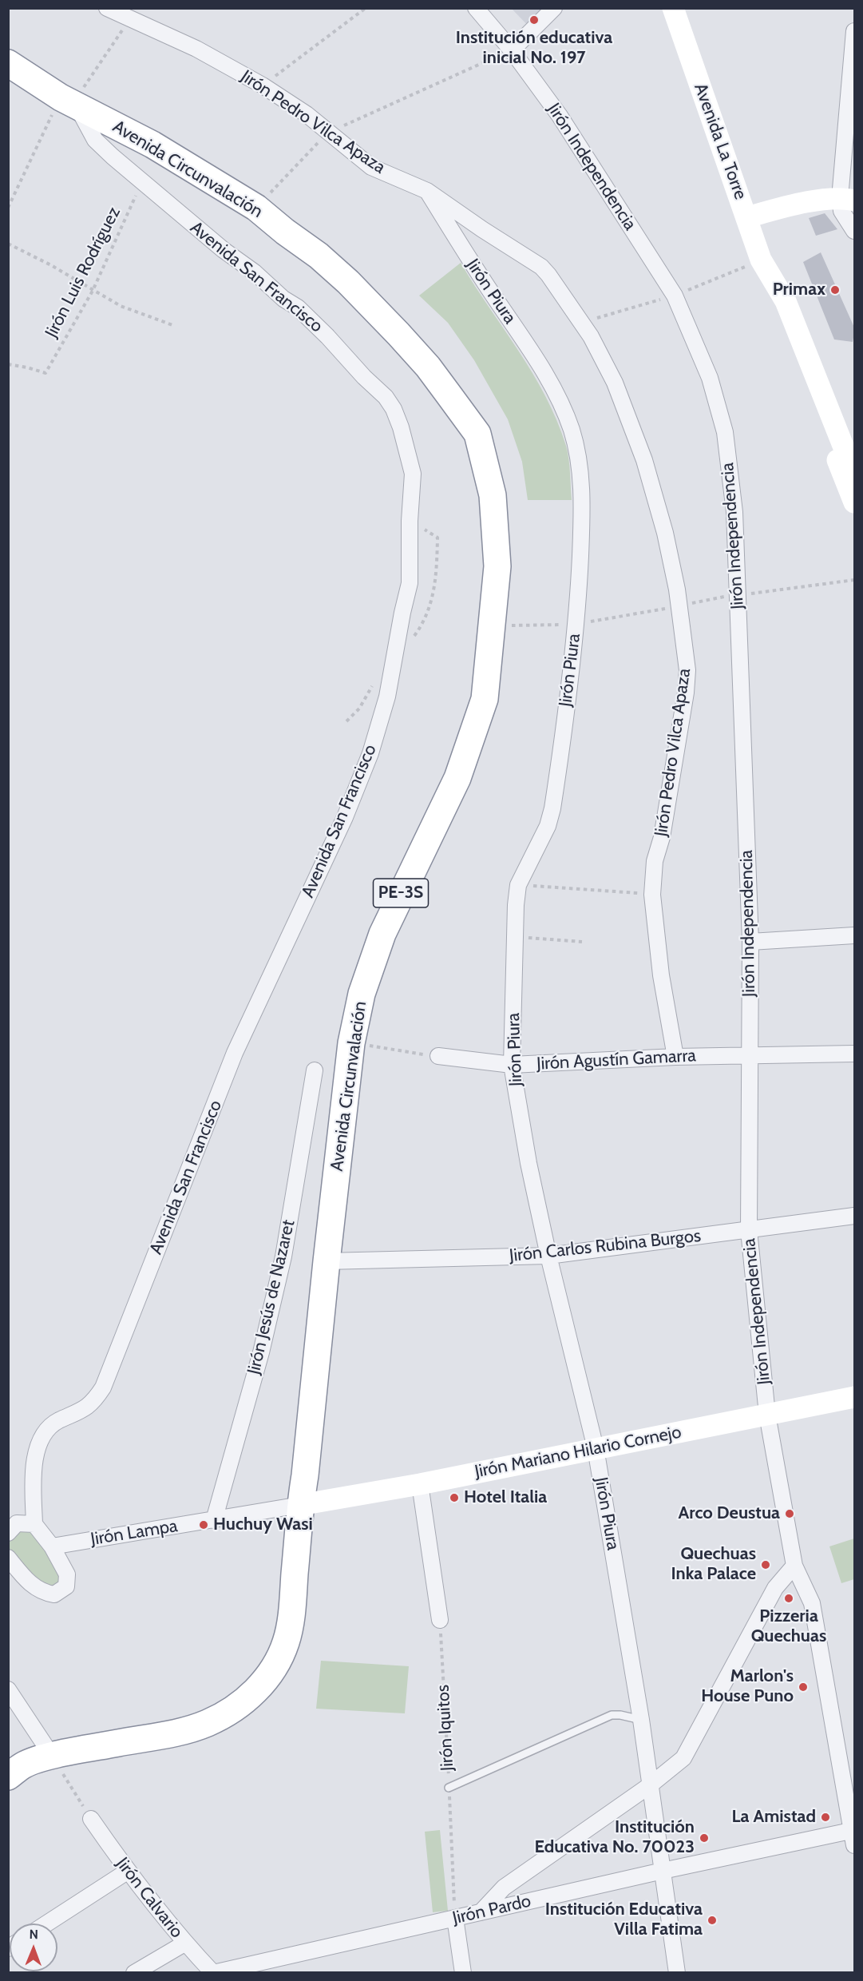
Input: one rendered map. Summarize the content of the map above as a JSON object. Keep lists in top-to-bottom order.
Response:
{
  "streets": {
    "highway": ["Avenida Circunvalación", "PE-3S"],
    "main road": ["Avenida La Torre", "Jirón Mariano Hilario Cornejo"],
    "street": [
      "Jirón Pedro Vilca Apaza",
      "Jirón Independencia",
      "Avenida San Francisco",
      "Jirón Piura",
      "Jirón Agustín Gamarra",
      "Jirón Carlos Rubina Burgos",
      "Jirón Jesús de Nazaret",
      "Jirón Lampa",
      "Jirón Calvario",
      "Jirón Pardo"
    ],
    "path": ["Jirón Luis Rodríguez", "Jirón Iquitos"]
  },
  "crossings": [
    ["Jirón Pedro Vilca Apaza", "Jirón Piura"],
    ["Jirón Pedro Vilca Apaza", "Jirón Agustín Gamarra"],
    ["Jirón Independencia", "Jirón Agustín Gamarra"],
    ["Jirón Independencia", "Jirón Carlos Rubina Burgos"],
    ["Jirón Independencia", "Jirón Mariano Hilario Cornejo"],
    ["Jirón Independencia", "Jirón Pardo"],
    ["Avenida Circunvalación", "Avenida San Francisco"],
    ["Avenida Circunvalación", "Jirón Carlos Rubina Burgos"],
    ["Avenida Circunvalación", "Jirón Mariano Hilario Cornejo"],
    ["Avenida Circunvalación", "Jirón Lampa"],
    ["Jirón Luis Rodríguez", "Avenida San Francisco"],
    ["Jirón Piura", "Jirón Agustín Gamarra"],
    ["Jirón Piura", "Jirón Carlos Rubina Burgos"],
    ["Jirón Piura", "Jirón Mariano Hilario Cornejo"],
    ["Jirón Piura", "Jirón Pardo"],
    ["Jirón Jesús de Nazaret", "Jirón Lampa"],
    ["Jirón Mariano Hilario Cornejo", "Jirón Lampa"],
    ["Jirón Iquitos", "Jirón Pardo"],
    ["Jirón Calvario", "Jirón Pardo"]
  ],
  "places": [
    "Institución educativa inicial No. 197",
    "Primax",
    "Hotel Italia",
    "Arco Deustua",
    "Huchuy Wasi",
    "Quechuas Inka Palace",
    "Pizzeria Quechuas",
    "Marlon's House Puno",
    "La Amistad",
    "Institución Educativa No. 70023",
    "Institución Educativa Villa Fatima"
  ],
  "north": "top"
}
